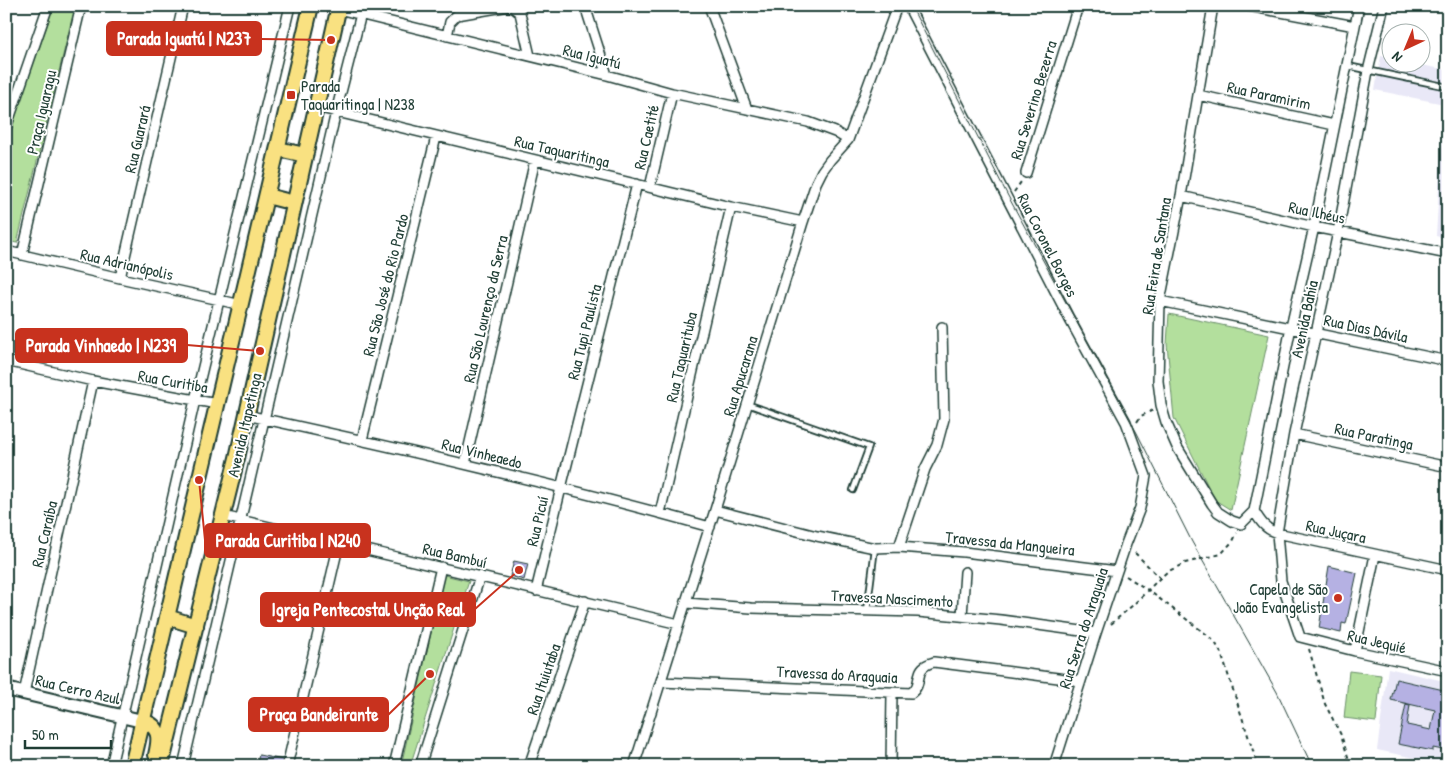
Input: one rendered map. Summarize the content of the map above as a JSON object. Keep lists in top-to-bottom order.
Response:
{
  "streets": {
    "main road": ["Avenida Itapetinga"],
    "street": [
      "Rua Iguatú",
      "Rua Paramirim",
      "Rua Severino Bezerra",
      "Praça Iguaragu",
      "Rua Caetité",
      "Rua Guarará",
      "Rua Taquaritinga",
      "Rua Ilhéus",
      "Rua Coronel Borges",
      "Rua Feira de Santana",
      "Rua Adrianópolis",
      "Rua São José do Rio Pardo",
      "Rua São Lourenço da Serra",
      "Avenida Bahia",
      "Rua Dias Dávila",
      "Rua Tupi Paulista",
      "Rua Taquarituba",
      "Rua Apucarana",
      "Rua Curitiba",
      "Rua Paratinga",
      "Rua Vinheaedo",
      "Rua Picuí",
      "Rua Juçara",
      "Rua Caraíba",
      "Travessa da Mangueira",
      "Rua Bambuí",
      "Travessa Nascimento",
      "Rua Serra do Araguaia",
      "Rua Jequié",
      "Travessa do Araguaia",
      "Rua Ituiutaba",
      "Rua Cerro Azul"
    ]
  },
  "crossings": [
    ["Rua Iguatú", "Rua Caetité"],
    ["Rua Iguatú", "Rua Apucarana"],
    ["Rua Iguatú", "Avenida Itapetinga"],
    ["Rua Paramirim", "Rua Feira de Santana"],
    ["Rua Paramirim", "Avenida Bahia"],
    ["Praça Iguaragu", "Rua Adrianópolis"],
    ["Rua Caetité", "Rua Taquaritinga"],
    ["Rua Guarará", "Rua Adrianópolis"],
    ["Rua Taquaritinga", "Rua São José do Rio Pardo"],
    ["Rua Taquaritinga", "Rua São Lourenço da Serra"],
    ["Rua Taquaritinga", "Rua Tupi Paulista"],
    ["Rua Taquaritinga", "Rua Taquarituba"],
    ["Rua Taquaritinga", "Rua Apucarana"],
    ["Rua Taquaritinga", "Avenida Itapetinga"],
    ["Rua Ilhéus", "Rua Feira de Santana"],
    ["Rua Ilhéus", "Avenida Bahia"],
    ["Rua Coronel Borges", "Rua Serra do Araguaia"],
    ["Rua Feira de Santana", "Rua Dias Dávila"],
    ["Rua Adrianópolis", "Avenida Itapetinga"],
    ["Rua São José do Rio Pardo", "Rua Vinheaedo"],
    ["Rua São Lourenço da Serra", "Rua Vinheaedo"],
    ["Avenida Bahia", "Rua Dias Dávila"],
    ["Avenida Bahia", "Rua Paratinga"],
    ["Avenida Bahia", "Rua Juçara"],
    ["Avenida Bahia", "Rua Jequié"],
    ["Rua Tupi Paulista", "Rua Vinheaedo"],
    ["Rua Tupi Paulista", "Rua Picuí"],
    ["Rua Taquarituba", "Rua Vinheaedo"],
    ["Rua Apucarana", "Rua Vinheaedo"],
    ["Rua Apucarana", "Travessa da Mangueira"],
    ["Rua Apucarana", "Rua Bambuí"],
    ["Rua Apucarana", "Travessa Nascimento"],
    ["Rua Apucarana", "Travessa do Araguaia"],
    ["Rua Curitiba", "Avenida Itapetinga"],
    ["Rua Curitiba", "Rua Caraíba"],
    ["Avenida Itapetinga", "Rua Vinheaedo"],
    ["Avenida Itapetinga", "Rua Bambuí"],
    ["Avenida Itapetinga", "Rua Cerro Azul"],
    ["Rua Vinheaedo", "Rua Picuí"],
    ["Rua Picuí", "Rua Bambuí"],
    ["Rua Caraíba", "Rua Cerro Azul"],
    ["Travessa da Mangueira", "Rua Serra do Araguaia"],
    ["Rua Bambuí", "Rua Ituiutaba"],
    ["Travessa Nascimento", "Rua Serra do Araguaia"],
    ["Rua Serra do Araguaia", "Travessa do Araguaia"]
  ],
  "places": {
    "other": [
      "Parada Iguatú | N237",
      "Parada Vinhaedo | N239",
      "Parada Curitiba | N240",
      "Igreja Pentecostal Unção Real",
      "Capela de São João Evangelista",
      "Praça Bandeirante"
    ],
    "transit": ["Parada Taquaritinga | N238"]
  },
  "scale_bar": "50 m",
  "north": "bottom left"
}
